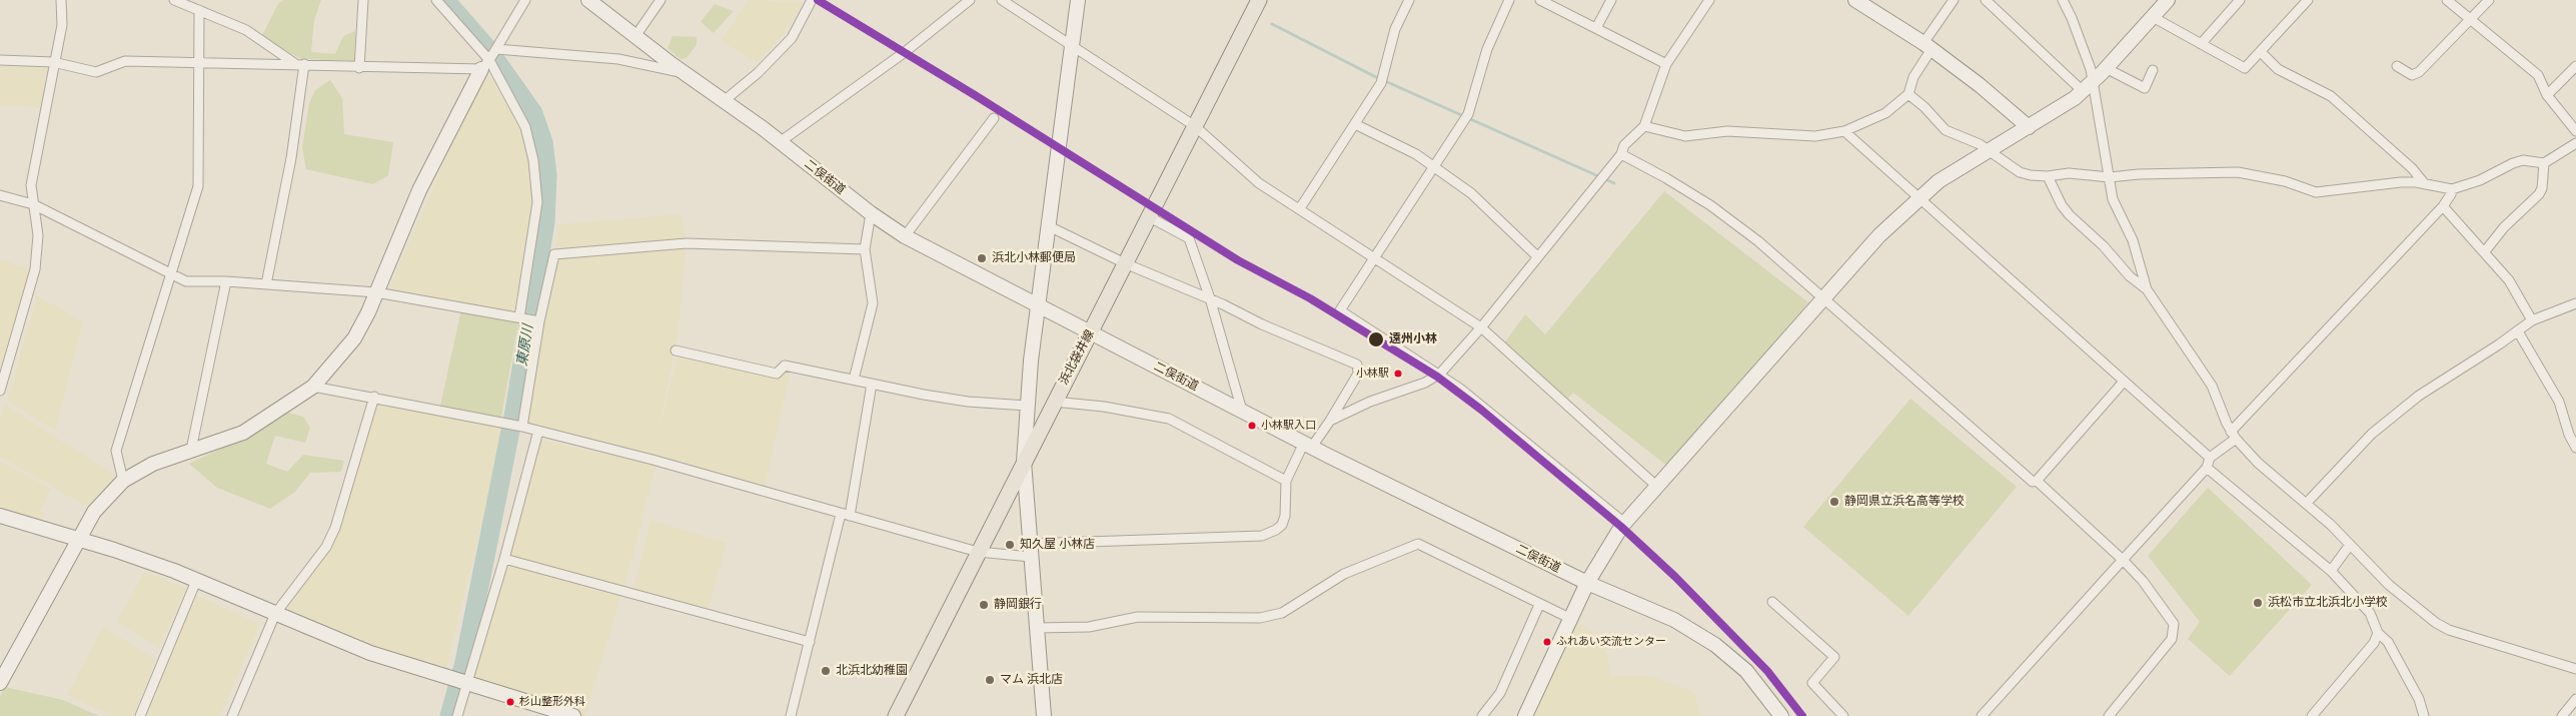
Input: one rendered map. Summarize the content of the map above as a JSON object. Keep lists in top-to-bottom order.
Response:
{
  "streets": {
    "main road": ["浜北袋井線"],
    "street": ["二俣街道"]
  },
  "crossings": [
    ["二俣街道", "浜北袋井線"]
  ],
  "water": ["東原川"],
  "places": [
    "浜北小林郵便局",
    "遠州小林",
    "小林駅",
    "小林駅入口",
    "静岡県立浜名高等学校",
    "知久屋 小林店",
    "浜松市立北浜北小学校",
    "静岡銀行",
    "ふれあい交流センター",
    "北浜北幼稚園",
    "マム 浜北店",
    "杉山整形外科"
  ]
}
